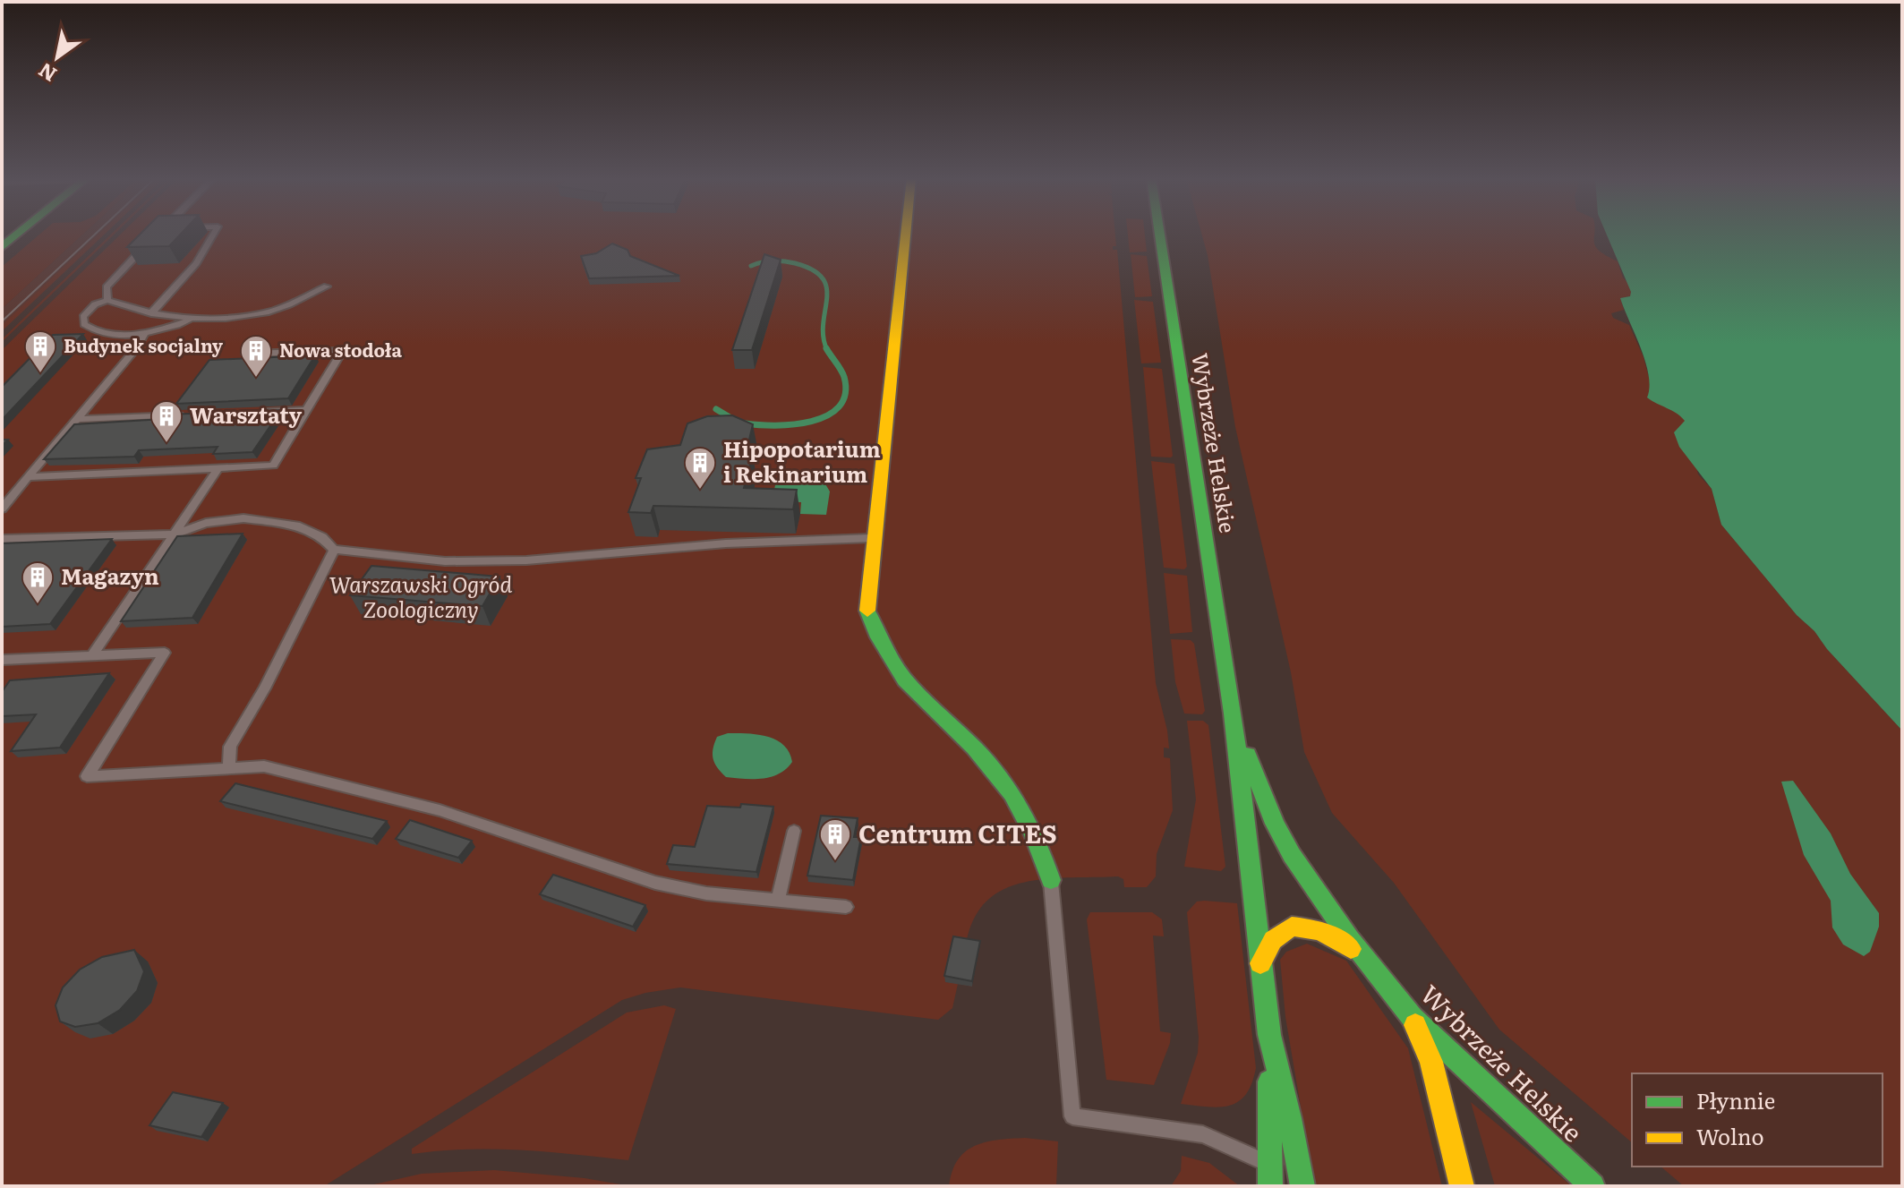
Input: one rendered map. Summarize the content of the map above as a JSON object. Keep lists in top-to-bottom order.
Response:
{
  "streets": {
    "main road": ["Wybrzeże Helskie"]
  },
  "parks": ["Warszawski Ogród Zoologiczny"],
  "places": {
    "building": [
      "Budynek socjalny",
      "Nowa stodoła",
      "Warsztaty",
      "Hipopotarium i Rekinarium",
      "Magazyn",
      "Centrum CITES"
    ]
  },
  "legend": ["Płynnie", "Wolno"],
  "north": "bottom left"
}
